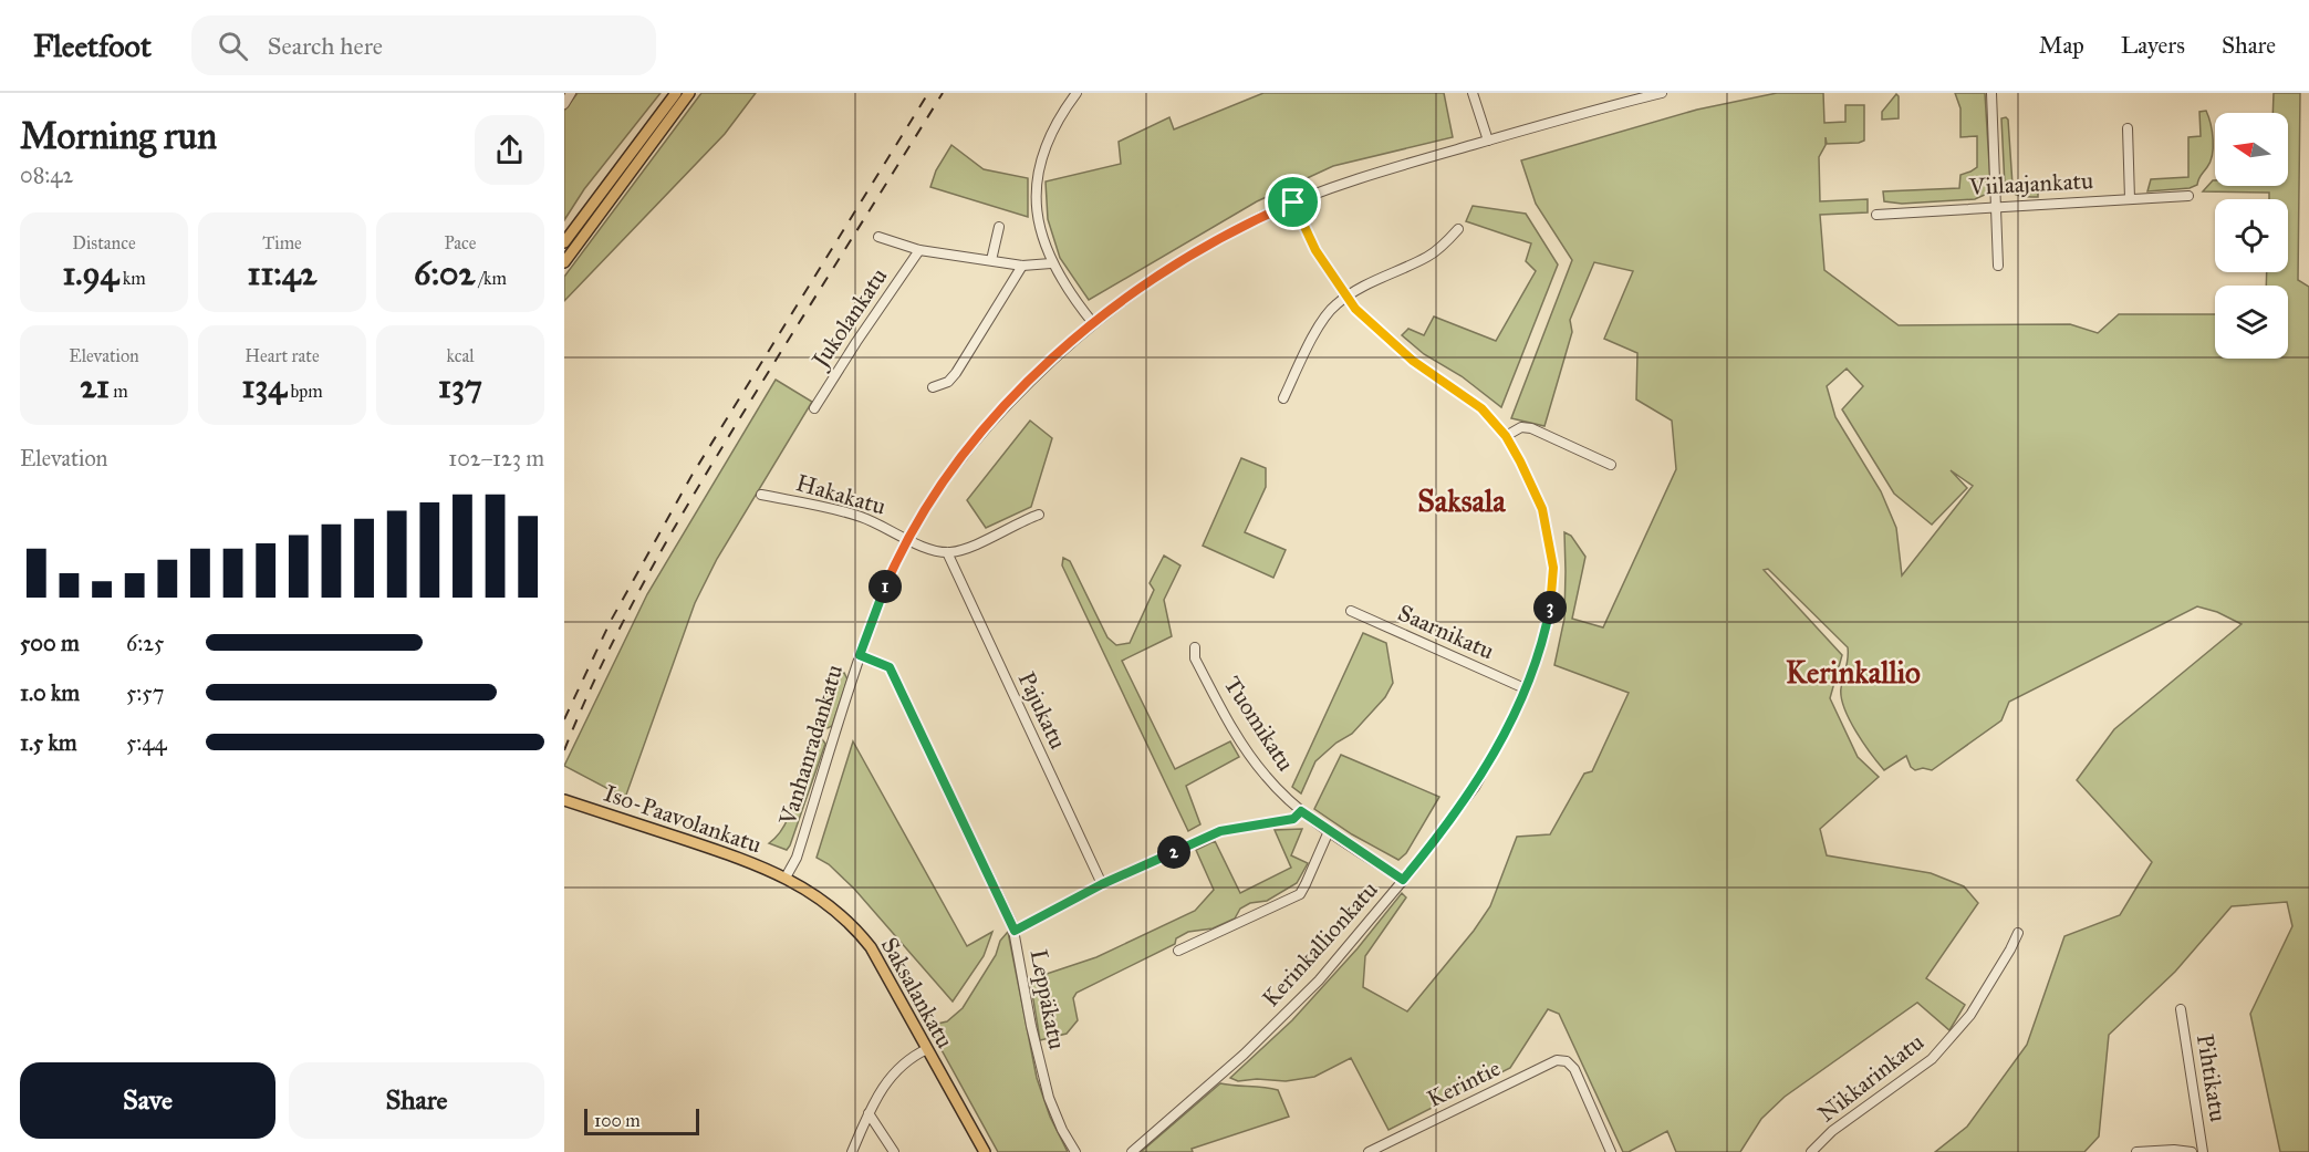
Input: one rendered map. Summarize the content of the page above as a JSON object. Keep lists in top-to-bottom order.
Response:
{
  "streets": {
    "main road": ["Iso-Paavolankatu", "Saksalankatu"],
    "street": [
      "Viilaajankatu",
      "Jukolankatu",
      "Hakakatu",
      "Saarnikatu",
      "Pajukatu",
      "Tuomikatu",
      "Vanhanradankatu",
      "Kerinkallionkatu",
      "Leppäkatu",
      "Nikkarinkatu",
      "Pihtikatu",
      "Kerintie"
    ]
  },
  "crossings": [
    ["Hakakatu", "Pajukatu"],
    ["Hakakatu", "Vanhanradankatu"],
    ["Saarnikatu", "Kerinkallionkatu"],
    ["Tuomikatu", "Kerinkallionkatu"],
    ["Vanhanradankatu", "Iso-Paavolankatu"],
    ["Vanhanradankatu", "Kerinkallionkatu"],
    ["Vanhanradankatu", "Saksalankatu"],
    ["Vanhanradankatu", "Leppäkatu"],
    ["Iso-Paavolankatu", "Saksalankatu"]
  ],
  "districts": ["Saksala", "Kerinkallio"],
  "scale_bar": "100 m",
  "north": "left",
  "page": {
    "header": "Fleetfoot",
    "search": "Search here",
    "nav": ["Map", "Layers", "Share"],
    "heading": ["Morning run", "08:42"],
    "stats": [
      ["Distance", "1.94 km"],
      ["Time", "11:42"],
      ["Pace", "6:02 /km"],
      ["Elevation", "21 m"],
      ["Heart rate", "134 bpm"],
      ["kcal", "137"]
    ],
    "chart": ["Elevation", "102–123 m"],
    "pins": ["1", "3", "2"],
    "list": [
      {
        "name": "500 m",
        "note": "6:25"
      },
      {
        "name": "1.0 km",
        "note": "5:57"
      },
      {
        "name": "1.5 km",
        "note": "5:44"
      }
    ],
    "buttons": ["Save", "Share"],
    "scale": "100 m"
  }
}
